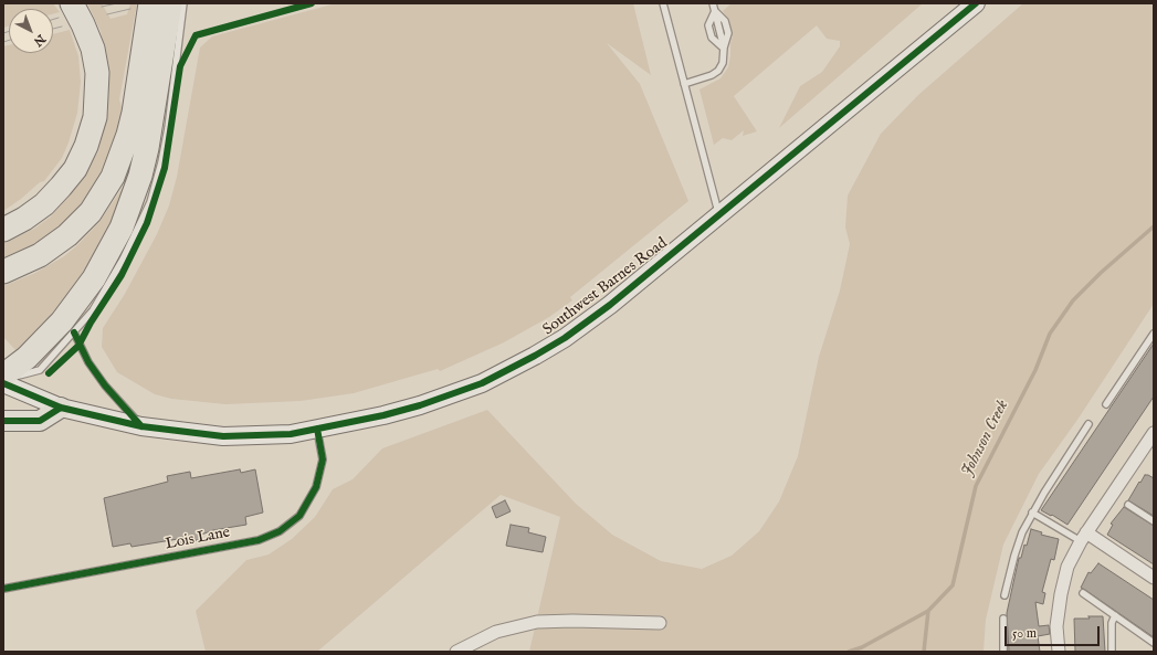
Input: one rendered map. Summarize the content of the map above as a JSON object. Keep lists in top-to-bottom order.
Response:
{
  "streets": {
    "main road": ["Southwest Barnes Road"],
    "lane": ["Lois Lane"]
  },
  "crossings": [
    ["Southwest Barnes Road", "Lois Lane"]
  ],
  "water": ["Johnson Creek"],
  "scale_bar": "50 m",
  "north": "bottom right"
}
